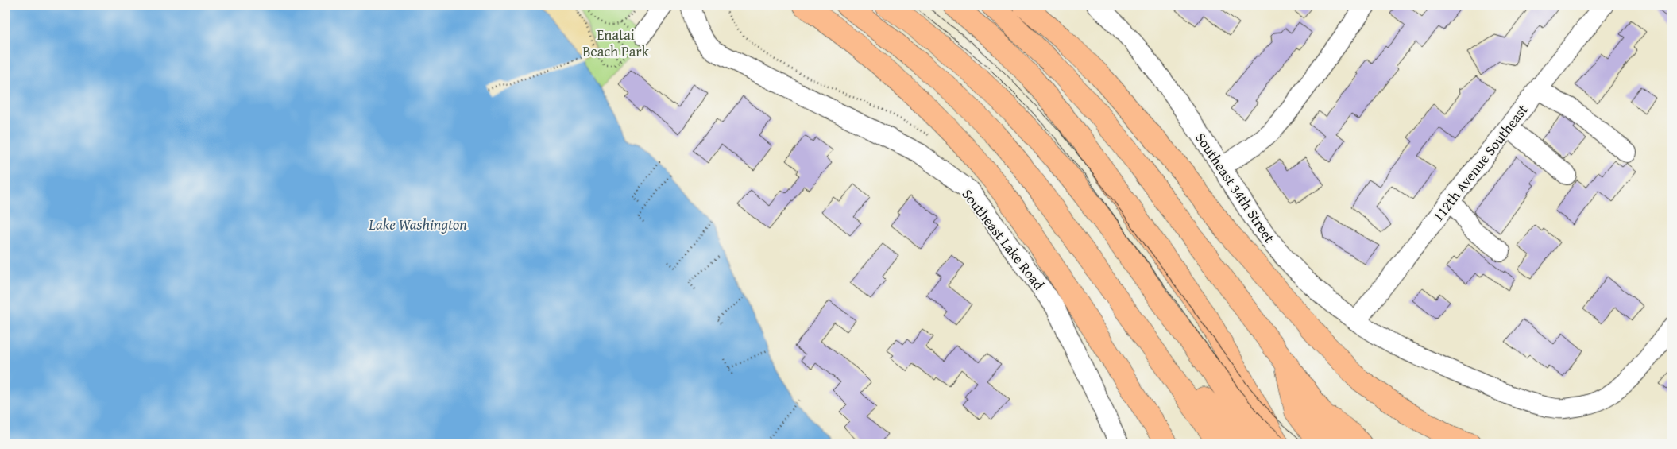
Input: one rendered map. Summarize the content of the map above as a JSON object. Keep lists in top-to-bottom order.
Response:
{
  "streets": {
    "street": ["112th Avenue Southeast", "Southeast 34th Street", "Southeast Lake Road"]
  },
  "crossings": [
    ["112th Avenue Southeast", "Southeast 34th Street"]
  ],
  "water": ["Lake Washington"],
  "parks": ["Enatai Beach Park"]
}
